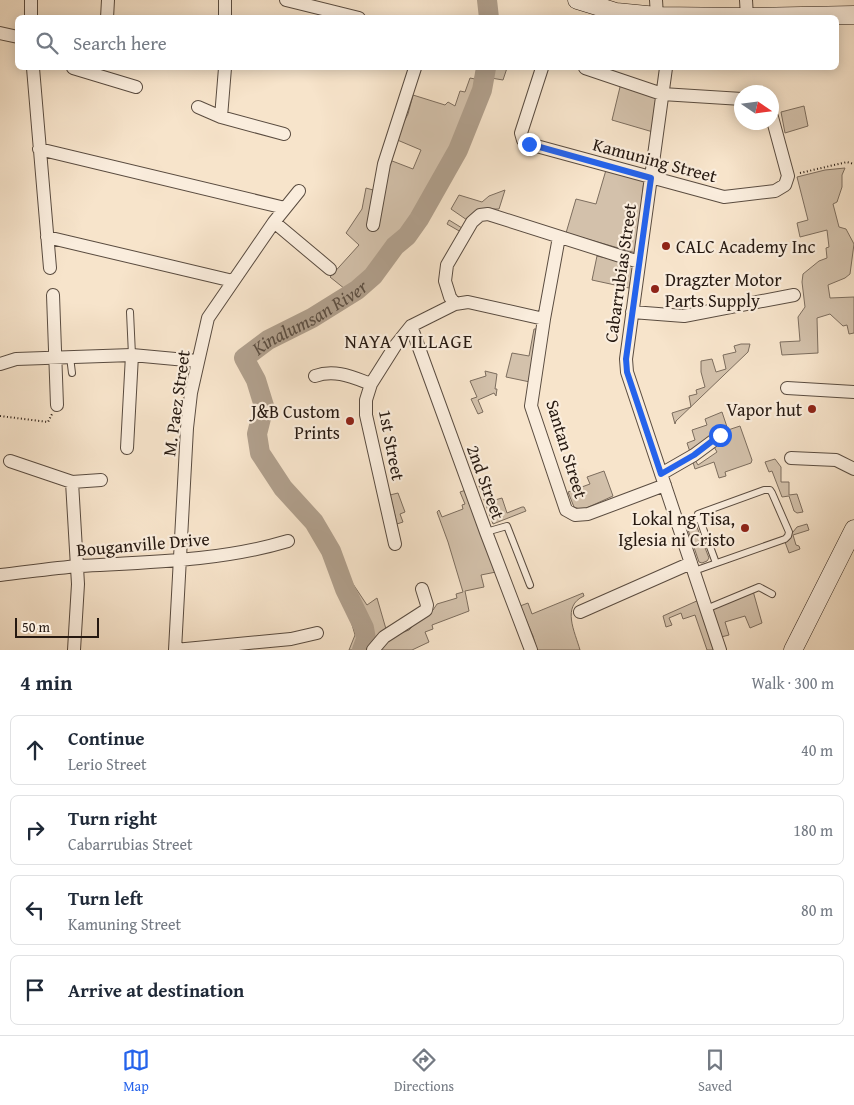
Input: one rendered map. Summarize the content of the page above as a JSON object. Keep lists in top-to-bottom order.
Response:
{
  "streets": {
    "street": [
      "Kamuning Street",
      "Cabarrubias Street",
      "M. Paez Street",
      "1st Street",
      "Santan Street",
      "2nd Street",
      "Bouganville Drive"
    ]
  },
  "crossings": [
    ["Kamuning Street", "Cabarrubias Street"],
    ["Cabarrubias Street", "Santan Street"],
    ["M. Paez Street", "Bouganville Drive"],
    ["1st Street", "Santan Street"],
    ["1st Street", "2nd Street"]
  ],
  "districts": ["NAYA VILLAGE"],
  "water": ["Kinalumsan River"],
  "places": [
    "CALC Academy Inc",
    "Dragzter Motor Parts Supply",
    "Vapor hut",
    "J&B Custom Prints",
    "Lokal ng Tisa, Iglesia ni Cristo"
  ],
  "scale_bar": "50 m",
  "north": "right",
  "page": {
    "search": "Search here",
    "scale": "50 m",
    "heading": ["4 min", "Walk · 300 m"],
    "list": [
      ["Continue", "Lerio Street", "40 m"],
      ["Turn right", "Cabarrubias Street", "180 m"],
      ["Turn left", "Kamuning Street", "80 m"],
      "Arrive at destination"
    ],
    "nav": ["Map", "Directions", "Saved"]
  }
}
